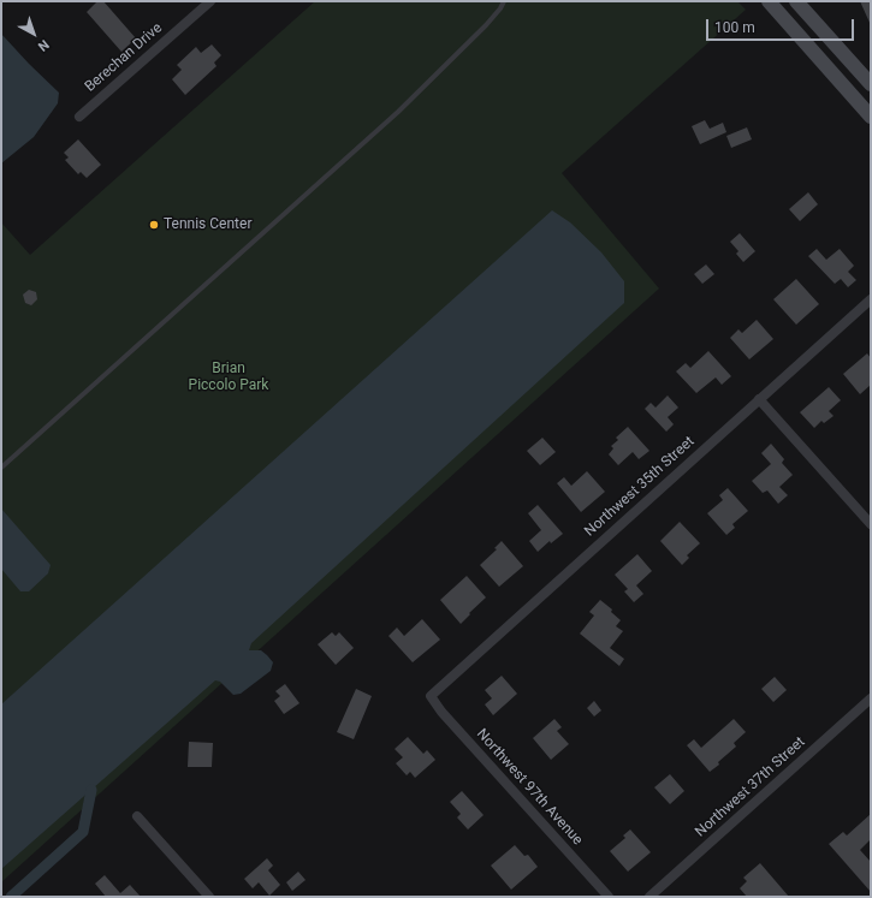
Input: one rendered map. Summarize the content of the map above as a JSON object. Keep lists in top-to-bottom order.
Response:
{
  "streets": {
    "street": [
      "Berechan Drive",
      "Northwest 35th Street",
      "Northwest 97th Avenue",
      "Northwest 37th Street"
    ]
  },
  "crossings": [
    ["Northwest 35th Street", "Northwest 97th Avenue"]
  ],
  "parks": ["Brian Piccolo Park"],
  "places": ["Tennis Center"],
  "scale_bar": "100 m",
  "north": "bottom right"
}
